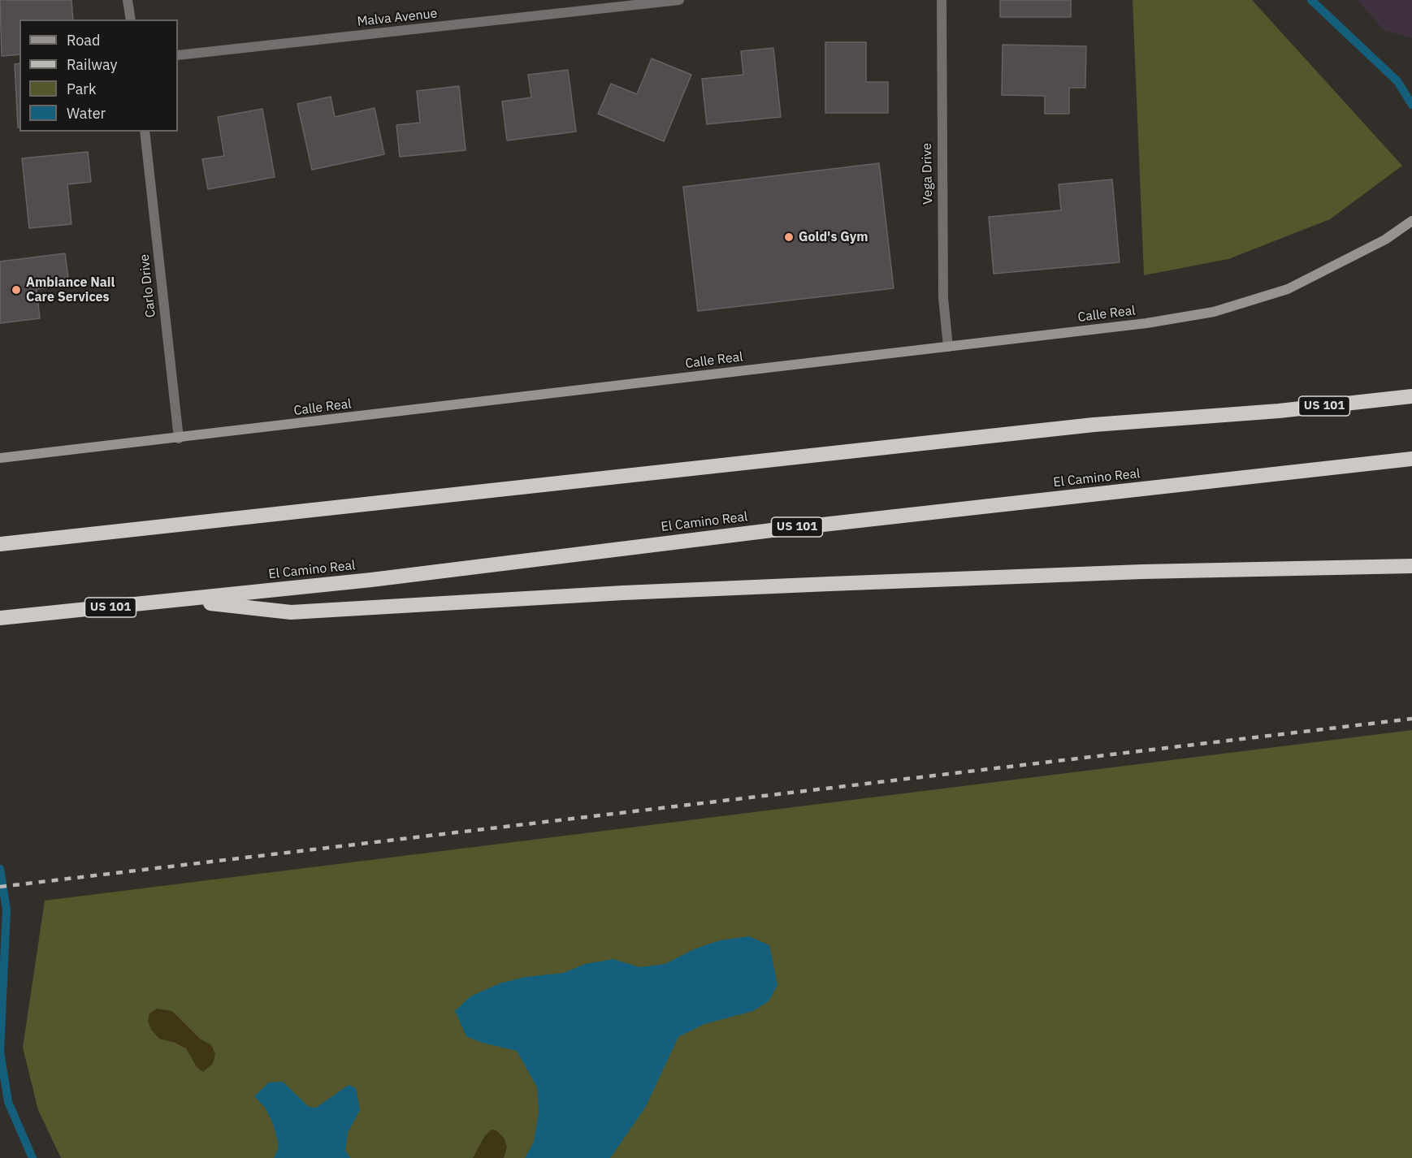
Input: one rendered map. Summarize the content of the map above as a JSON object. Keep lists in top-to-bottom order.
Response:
{
  "streets": {
    "highway": ["US 101", "El Camino Real"],
    "main road": ["Calle Real"],
    "street": ["Malva Avenue", "Vega Drive", "Carlo Drive"]
  },
  "crossings": [
    ["Vega Drive", "Calle Real"],
    ["Carlo Drive", "Calle Real"]
  ],
  "places": ["Gold's Gym", "Ambiance Nail Care Services"],
  "legend": [
    "Road",
    "Railway",
    "Park",
    "Water"
  ]
}
